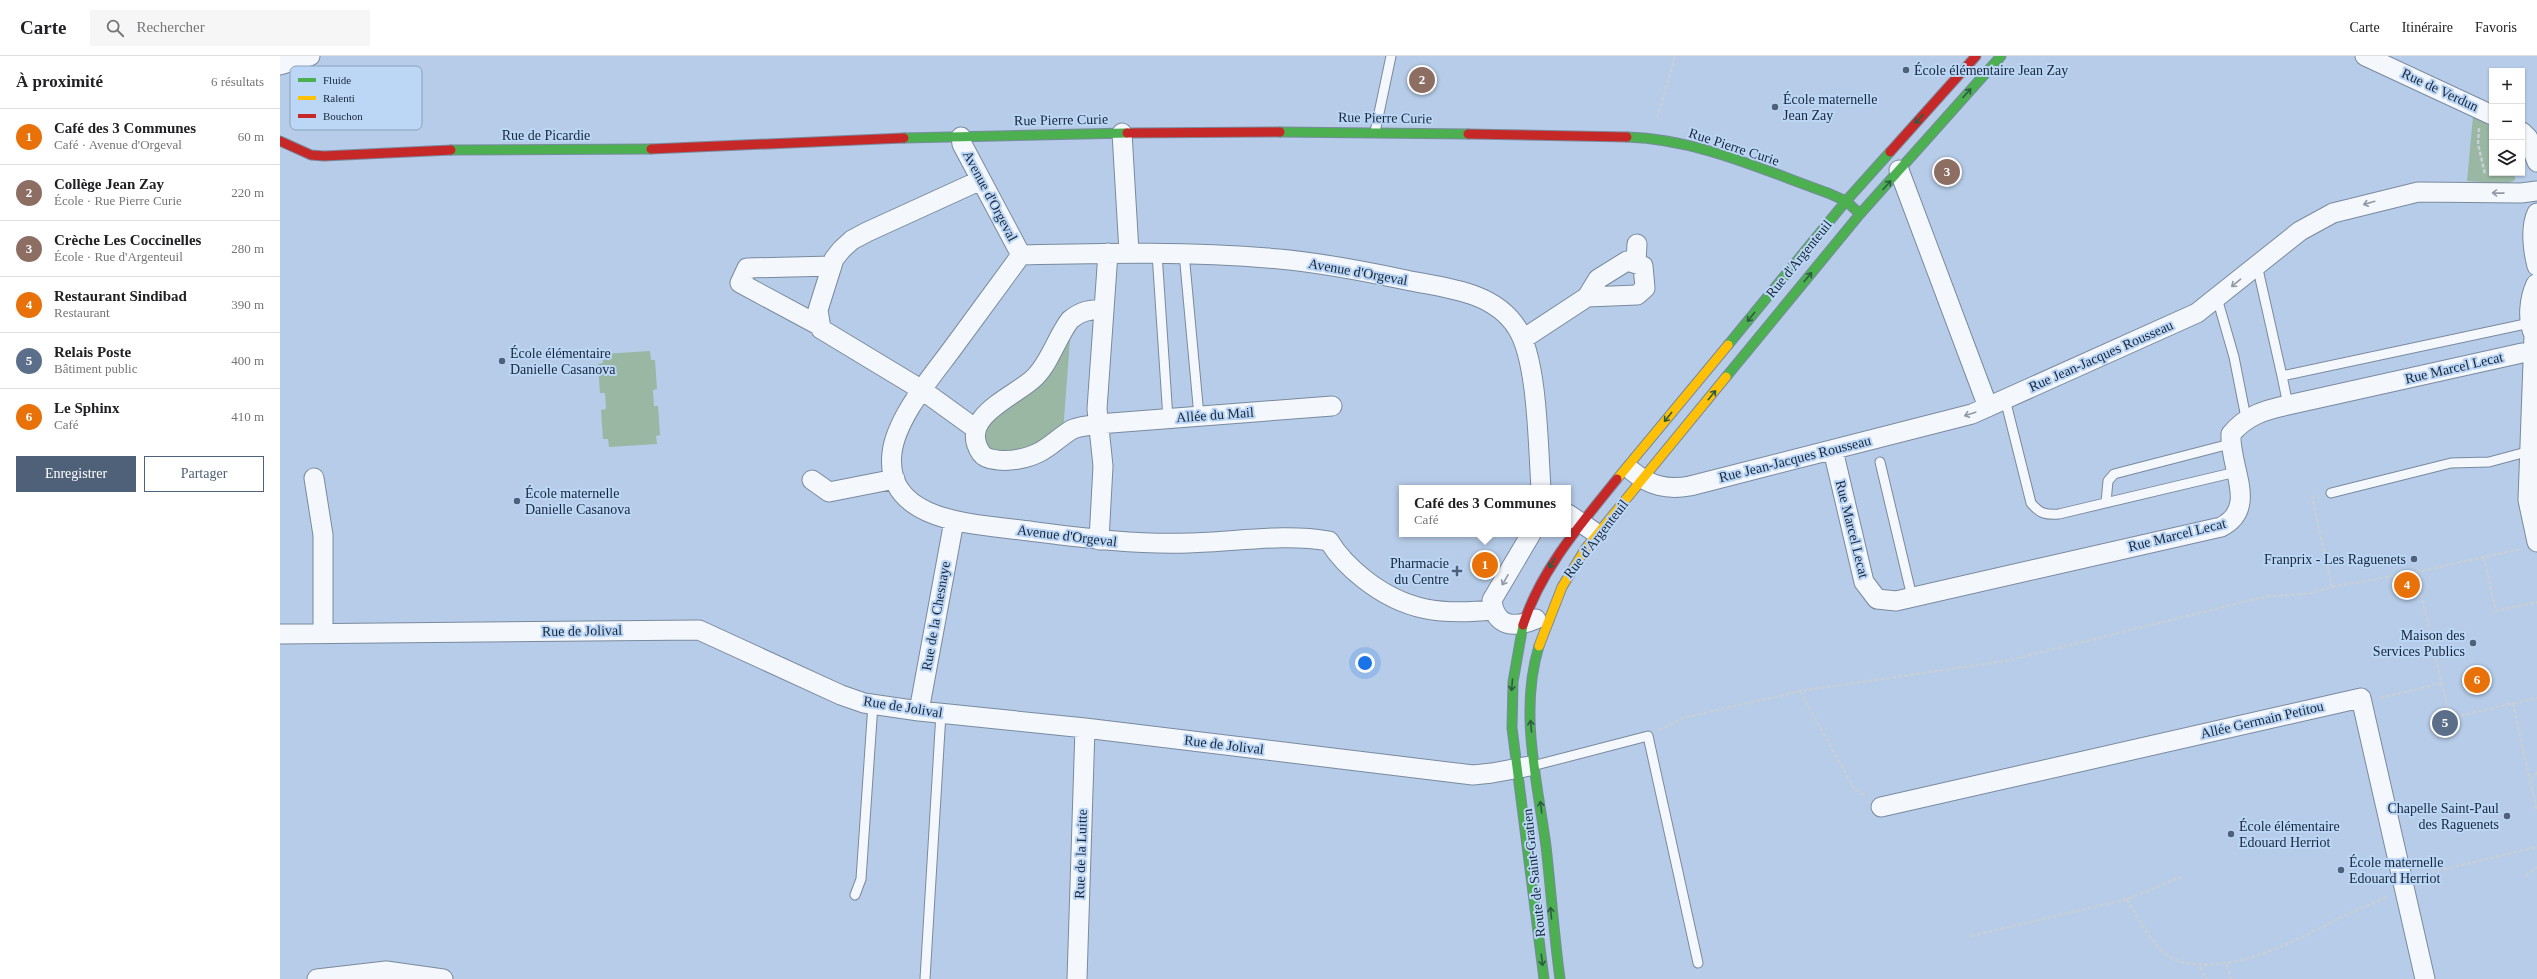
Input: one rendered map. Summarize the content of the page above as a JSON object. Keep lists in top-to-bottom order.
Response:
{
  "streets": {
    "main road": [
      "Rue Pierre Curie",
      "Rue de Picardie",
      "Rue d'Argenteuil",
      "Route de Saint-Gratien"
    ],
    "street": [
      "Rue de Verdun",
      "Avenue d'Orgeval",
      "Rue Jean-Jacques Rousseau",
      "Rue Marcel Lecat",
      "Allée du Mail",
      "Rue de la Chesnaye",
      "Rue de Jolival",
      "Allée Germain Petitou",
      "Rue de la Luitte"
    ]
  },
  "crossings": [
    ["Rue Pierre Curie", "Rue de Picardie"],
    ["Rue Pierre Curie", "Avenue d'Orgeval"],
    ["Rue Pierre Curie", "Rue d'Argenteuil"],
    ["Avenue d'Orgeval", "Rue de la Chesnaye"],
    ["Rue d'Argenteuil", "Rue Jean-Jacques Rousseau"],
    ["Rue d'Argenteuil", "Rue de Jolival"],
    ["Rue d'Argenteuil", "Route de Saint-Gratien"],
    ["Rue Jean-Jacques Rousseau", "Rue Marcel Lecat"],
    ["Rue de la Chesnaye", "Rue de Jolival"],
    ["Rue de Jolival", "Rue de la Luitte"],
    ["Rue de Jolival", "Route de Saint-Gratien"]
  ],
  "one_way": ["Rue Jean-Jacques Rousseau"],
  "places": {
    "other": [
      "École élémentaire Jean Zay",
      "École maternelle Jean Zay",
      "École élémentaire Danielle Casanova",
      "École maternelle Danielle Casanova",
      "Franprix - Les Raguenets",
      "Maison des Services Publics",
      "Chapelle Saint-Paul des Raguenets",
      "École élémentaire Edouard Herriot",
      "École maternelle Edouard Herriot"
    ],
    "health": ["Pharmacie du Centre"]
  },
  "legend": ["Fluide", "Ralenti", "Bouchon"],
  "page": {
    "header": "Carte",
    "search": "Rechercher",
    "nav": ["Carte", "Itinéraire", "Favoris"],
    "heading": ["À proximité", "6 résultats"],
    "pins": [
      "2",
      "3",
      "1",
      "4",
      "6",
      "5"
    ],
    "map_buttons": ["+", "−"],
    "list": [
      {
        "mark": "1",
        "name": "Café des 3 Communes",
        "note": "Café · Avenue d'Orgeval",
        "value": "60 m"
      },
      {
        "mark": "2",
        "name": "Collège Jean Zay",
        "note": "École · Rue Pierre Curie",
        "value": "220 m"
      },
      {
        "mark": "3",
        "name": "Crèche Les Coccinelles",
        "note": "École · Rue d'Argenteuil",
        "value": "280 m"
      },
      {
        "mark": "4",
        "name": "Restaurant Sindibad",
        "note": "Restaurant",
        "value": "390 m"
      },
      {
        "mark": "5",
        "name": "Relais Poste",
        "note": "Bâtiment public",
        "value": "400 m"
      },
      {
        "mark": "6",
        "name": "Le Sphinx",
        "note": "Café",
        "value": "410 m"
      }
    ],
    "buttons": ["Enregistrer", "Partager"],
    "popup": ["Café des 3 Communes", "Café"]
  }
}
